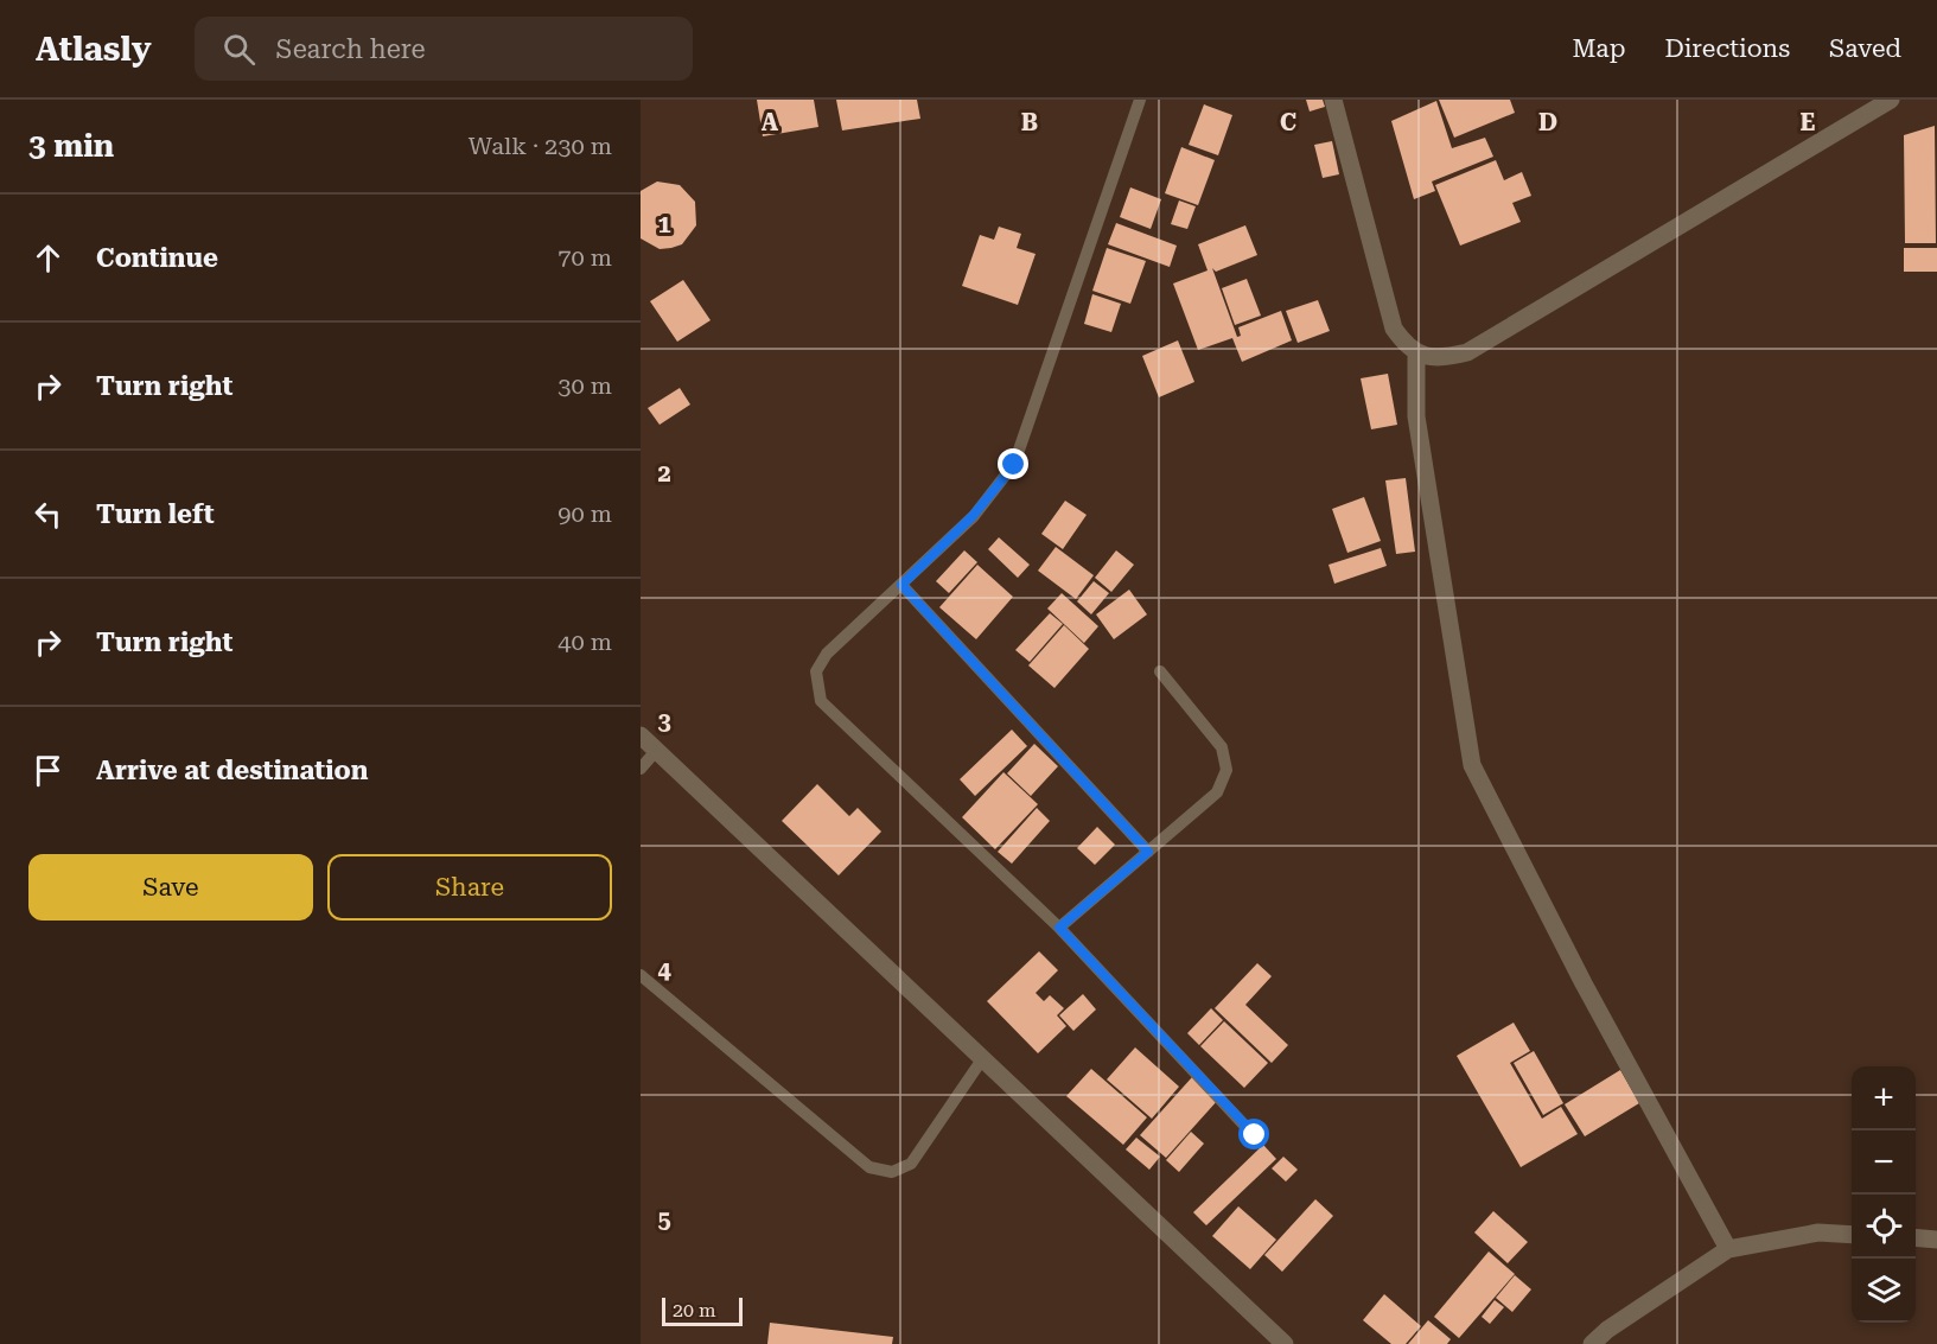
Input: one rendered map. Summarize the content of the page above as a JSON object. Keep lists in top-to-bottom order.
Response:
{
  "scale_bar": "20 m",
  "page": {
    "header": "Atlasly",
    "search": "Search here",
    "nav": ["Map", "Directions", "Saved"],
    "heading": ["3 min", "Walk · 230 m"],
    "list": [
      ["Continue", "70 m"],
      ["Turn right", "30 m"],
      ["Turn left", "90 m"],
      ["Turn right", "40 m"],
      "Arrive at destination"
    ],
    "buttons": ["Save", "Share"],
    "map_buttons": ["+", "−"],
    "scale": "20 m"
  },
  "grid": {
    "columns": [
      "A",
      "B",
      "C",
      "D",
      "E"
    ],
    "rows": [
      "1",
      "2",
      "3",
      "4",
      "5"
    ]
  }
}
